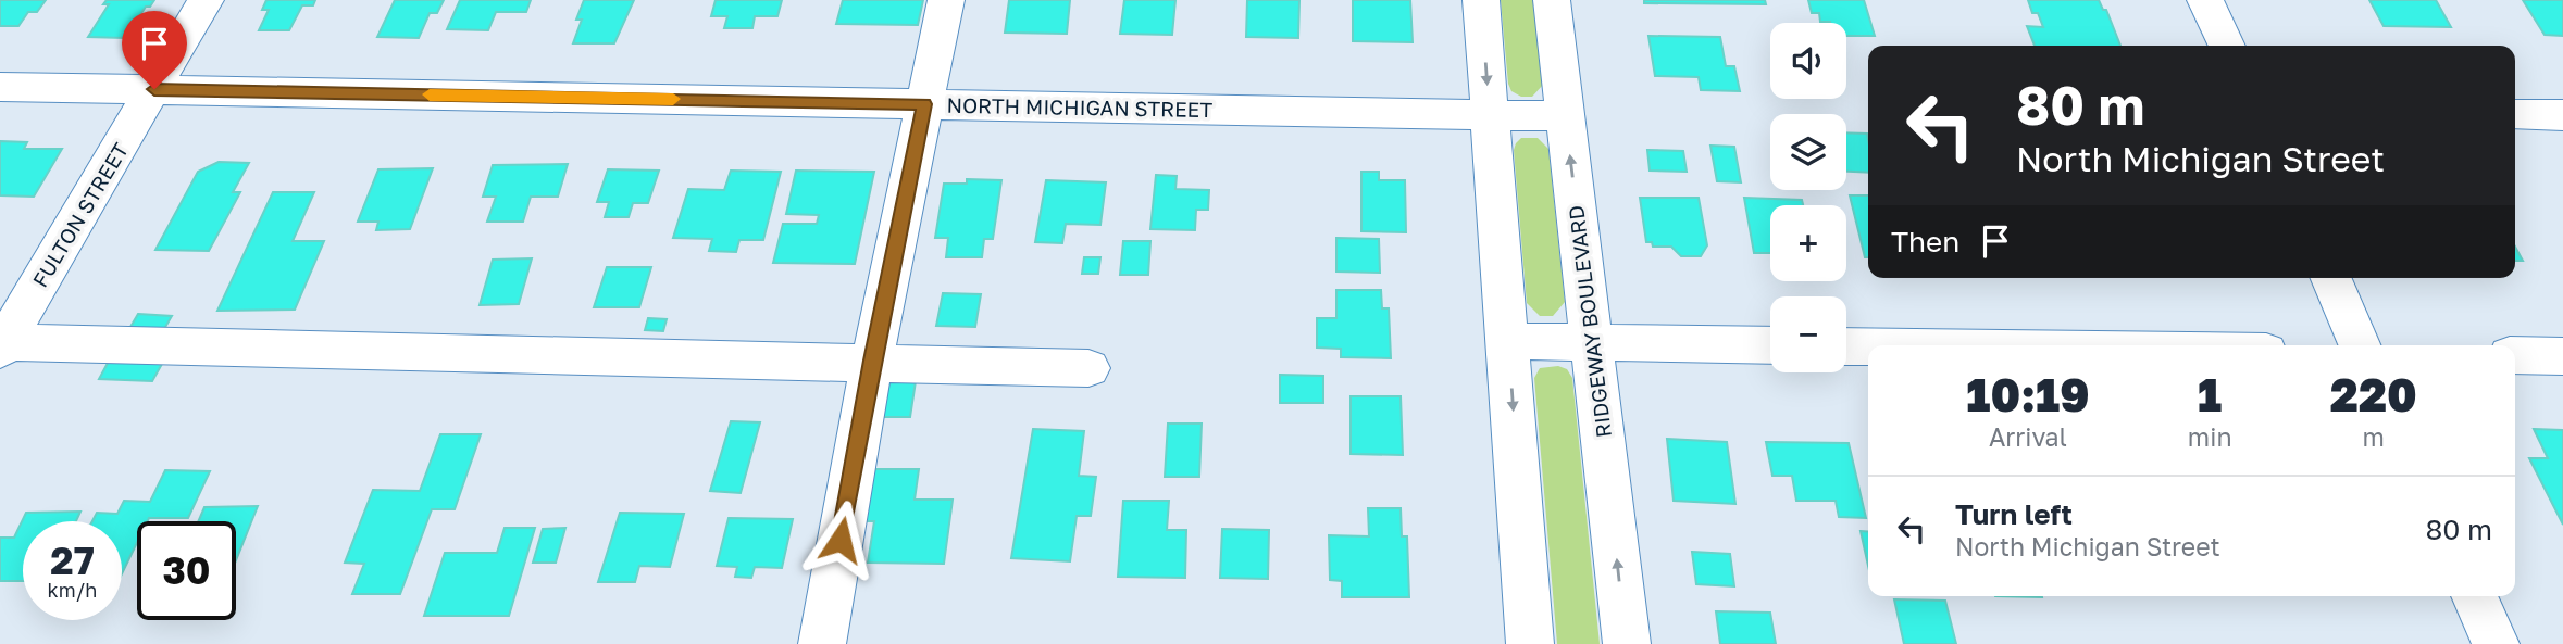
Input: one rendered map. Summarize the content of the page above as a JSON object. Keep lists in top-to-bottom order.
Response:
{
  "streets": {
    "street": ["NORTH MICHIGAN STREET", "FULTON STREET", "RIDGEWAY BOULEVARD"]
  },
  "crossings": [
    ["NORTH MICHIGAN STREET", "FULTON STREET"],
    ["NORTH MICHIGAN STREET", "RIDGEWAY BOULEVARD"]
  ],
  "page": {
    "map_buttons": ["+", "−"],
    "turn": ["80 m", "North Michigan Street"],
    "then": "Then",
    "eta": [
      "10:19",
      "Arrival",
      "1",
      "min",
      "220",
      "m"
    ],
    "list": [
      {
        "name": "Turn left",
        "note": "North Michigan Street",
        "value": "80 m"
      }
    ],
    "speed": "27 km/h",
    "limit": "30"
  }
}
